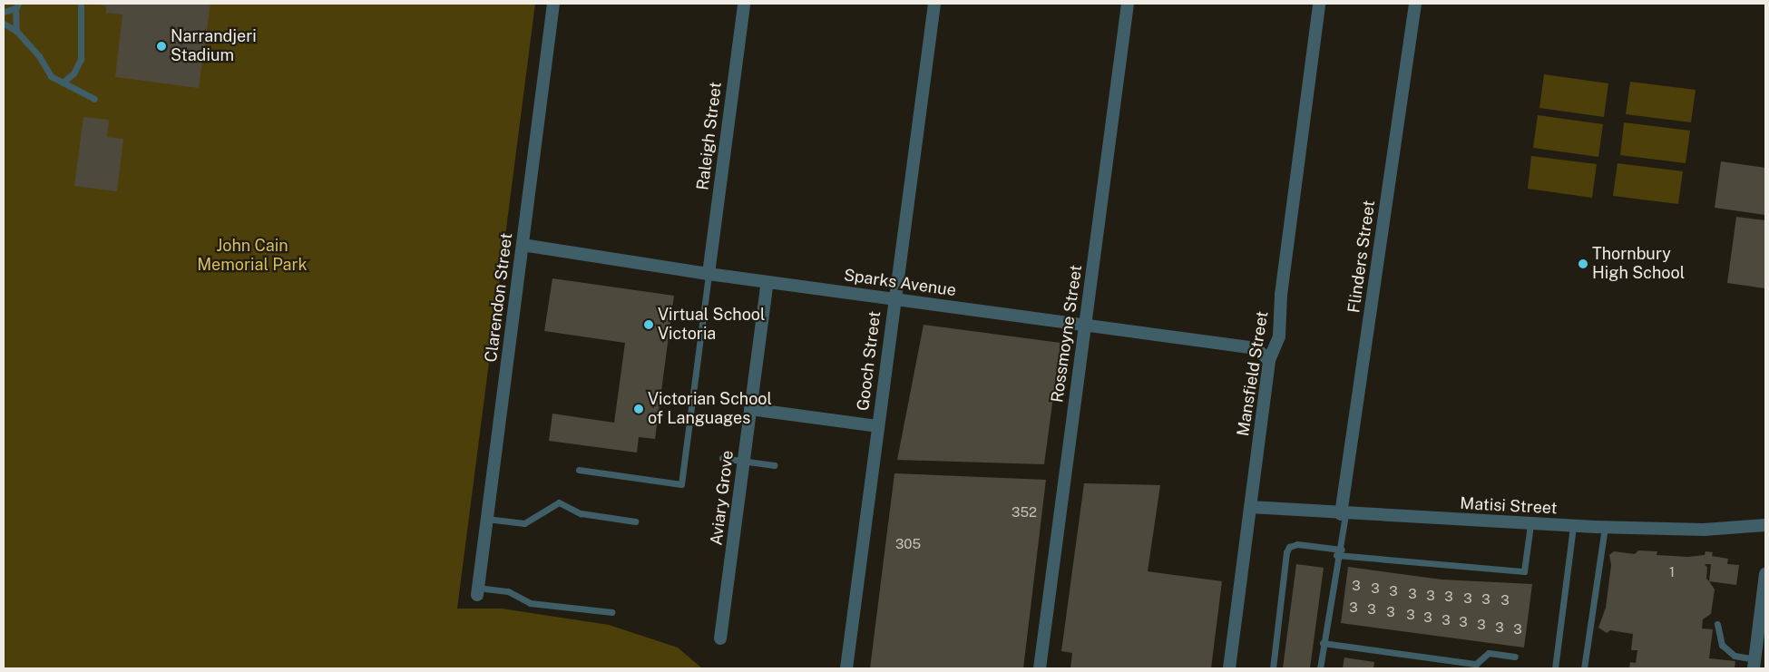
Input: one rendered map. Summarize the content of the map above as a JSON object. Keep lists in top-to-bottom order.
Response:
{
  "streets": {
    "street": [
      "Raleigh Street",
      "Flinders Street",
      "Sparks Avenue",
      "Clarendon Street",
      "Rossmoyne Street",
      "Gooch Street",
      "Mansfield Street",
      "Aviary Grove",
      "Matisi Street"
    ]
  },
  "crossings": [
    ["Raleigh Street", "Sparks Avenue"],
    ["Flinders Street", "Matisi Street"],
    ["Sparks Avenue", "Clarendon Street"],
    ["Sparks Avenue", "Rossmoyne Street"],
    ["Sparks Avenue", "Gooch Street"],
    ["Sparks Avenue", "Mansfield Street"],
    ["Sparks Avenue", "Aviary Grove"],
    ["Mansfield Street", "Matisi Street"]
  ],
  "parks": ["John Cain Memorial Park"],
  "places": [
    "Narrandjeri Stadium",
    "Thornbury High School",
    "Virtual School Victoria",
    "Victorian School of Languages"
  ],
  "house_numbers": [
    "352",
    "305",
    "1",
    "3",
    "3",
    "3",
    "3",
    "3",
    "3",
    "3",
    "3",
    "3",
    "3",
    "3",
    "3",
    "3",
    "3",
    "3",
    "3",
    "3",
    "3",
    "3"
  ]
}
